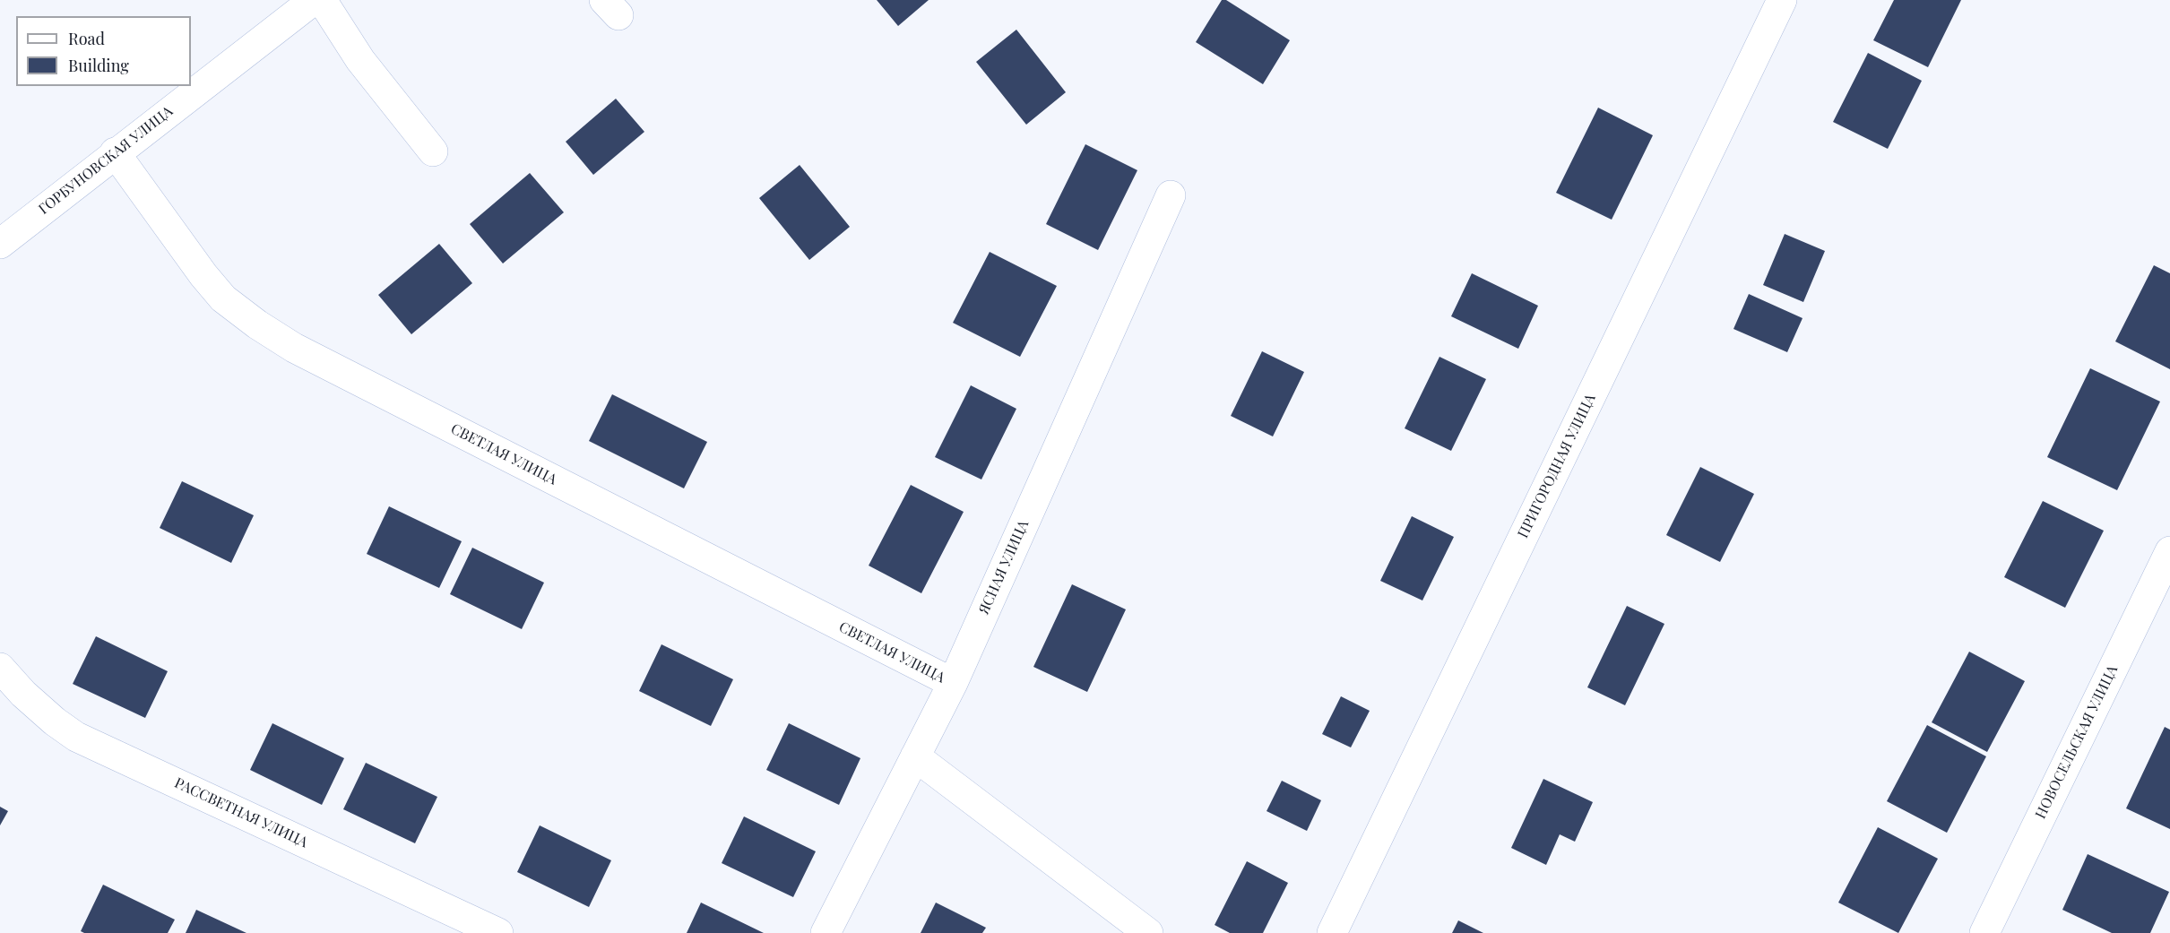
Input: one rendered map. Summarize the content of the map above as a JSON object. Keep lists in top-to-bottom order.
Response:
{
  "streets": {
    "street": [
      "ГОРБУНОВСКАЯ УЛИЦА",
      "СВЕТЛАЯ УЛИЦА",
      "ПРИГОРОДНАЯ УЛИЦА",
      "ЯСНАЯ УЛИЦА",
      "НОВОСЕЛЬСКАЯ УЛИЦА",
      "РАССВЕТНАЯ УЛИЦА"
    ]
  },
  "crossings": [
    ["ГОРБУНОВСКАЯ УЛИЦА", "СВЕТЛАЯ УЛИЦА"],
    ["СВЕТЛАЯ УЛИЦА", "ЯСНАЯ УЛИЦА"]
  ],
  "legend": ["Road", "Building"]
}
